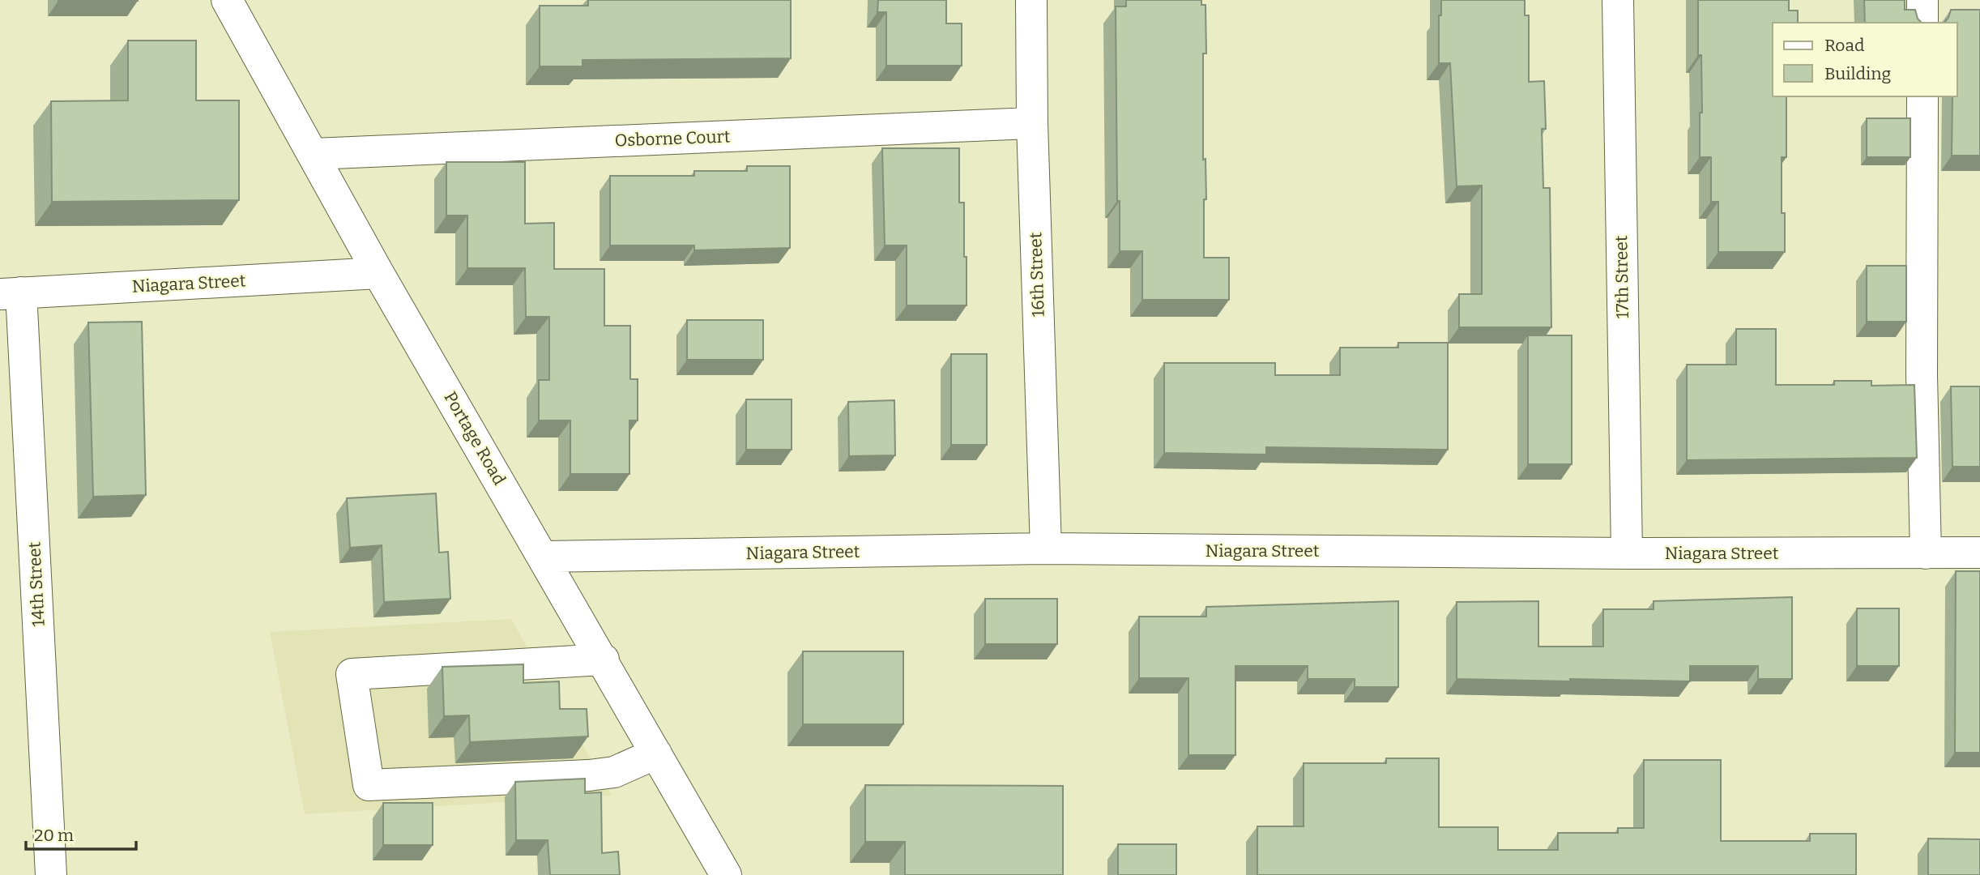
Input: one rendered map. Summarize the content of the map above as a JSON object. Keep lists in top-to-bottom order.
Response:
{
  "streets": {
    "street": [
      "Osborne Court",
      "16th Street",
      "17th Street",
      "Niagara Street",
      "Portage Road",
      "14th Street"
    ]
  },
  "crossings": [
    ["Osborne Court", "16th Street"],
    ["Osborne Court", "Portage Road"],
    ["16th Street", "Niagara Street"],
    ["17th Street", "Niagara Street"],
    ["Niagara Street", "Portage Road"],
    ["Niagara Street", "14th Street"]
  ],
  "legend": ["Road", "Building"],
  "scale_bar": "20 m"
}
